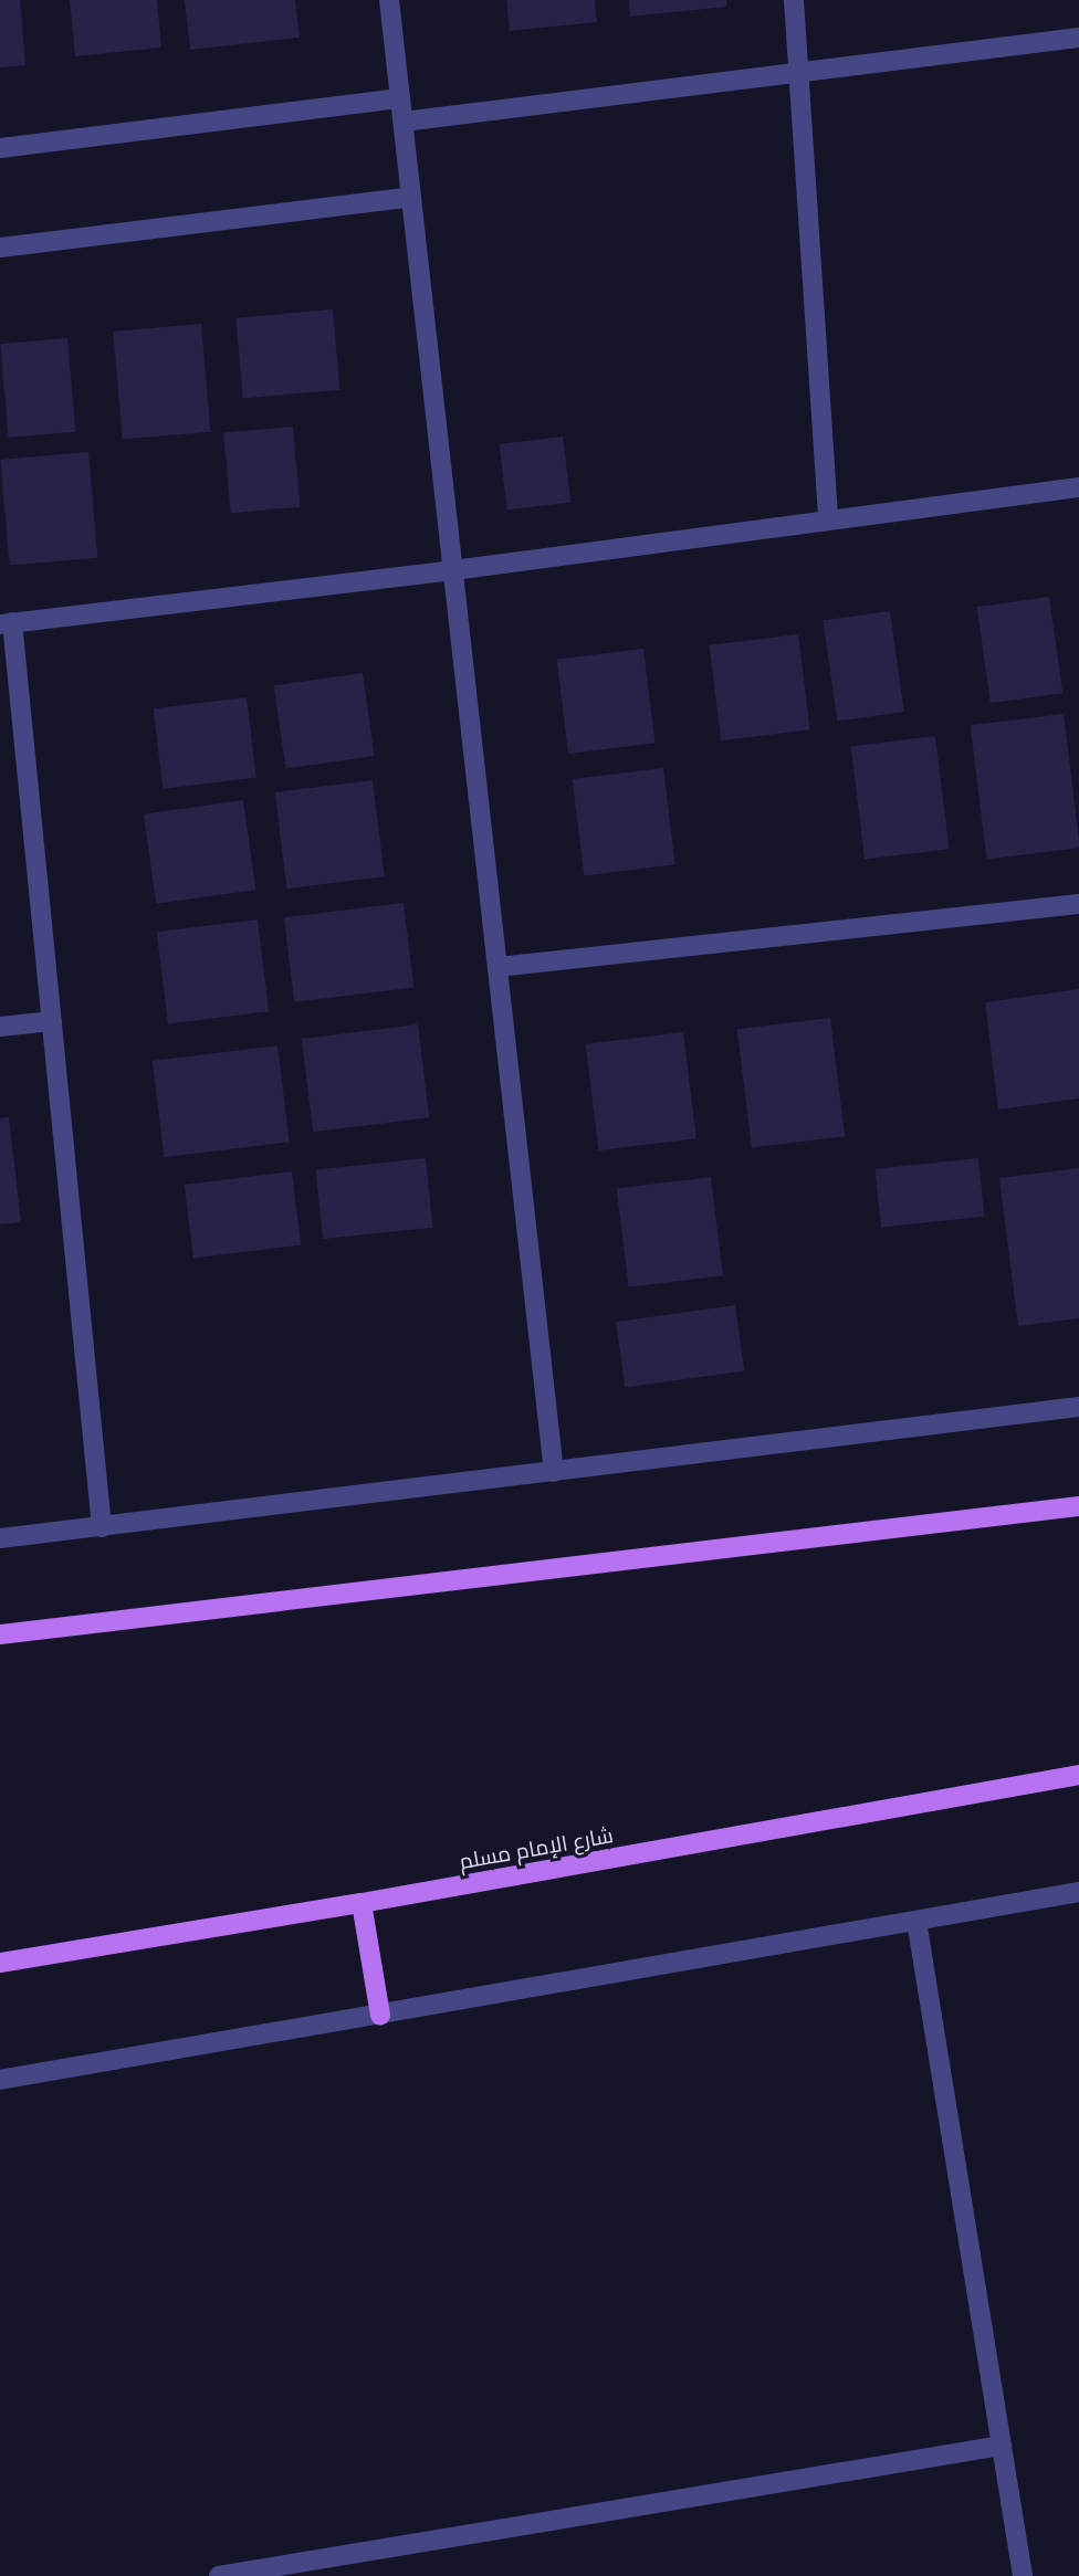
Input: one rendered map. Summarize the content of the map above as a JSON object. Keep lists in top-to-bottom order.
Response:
{
  "streets": {
    "main road": ["شارع الإمام مسلم"]
  }
}
